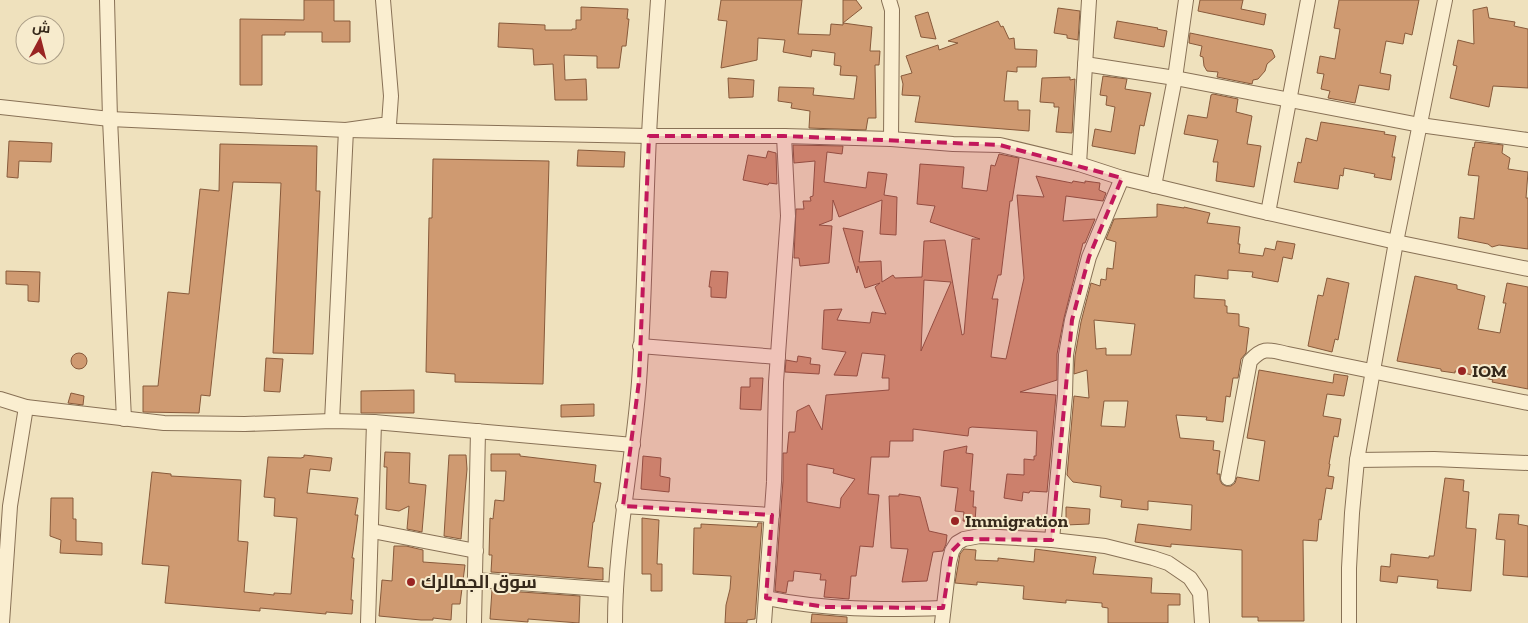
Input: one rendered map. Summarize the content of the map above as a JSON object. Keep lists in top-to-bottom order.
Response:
{
  "places": ["IOM", "Immigration", "سوق الجمالرك"],
  "north": "top"
}
